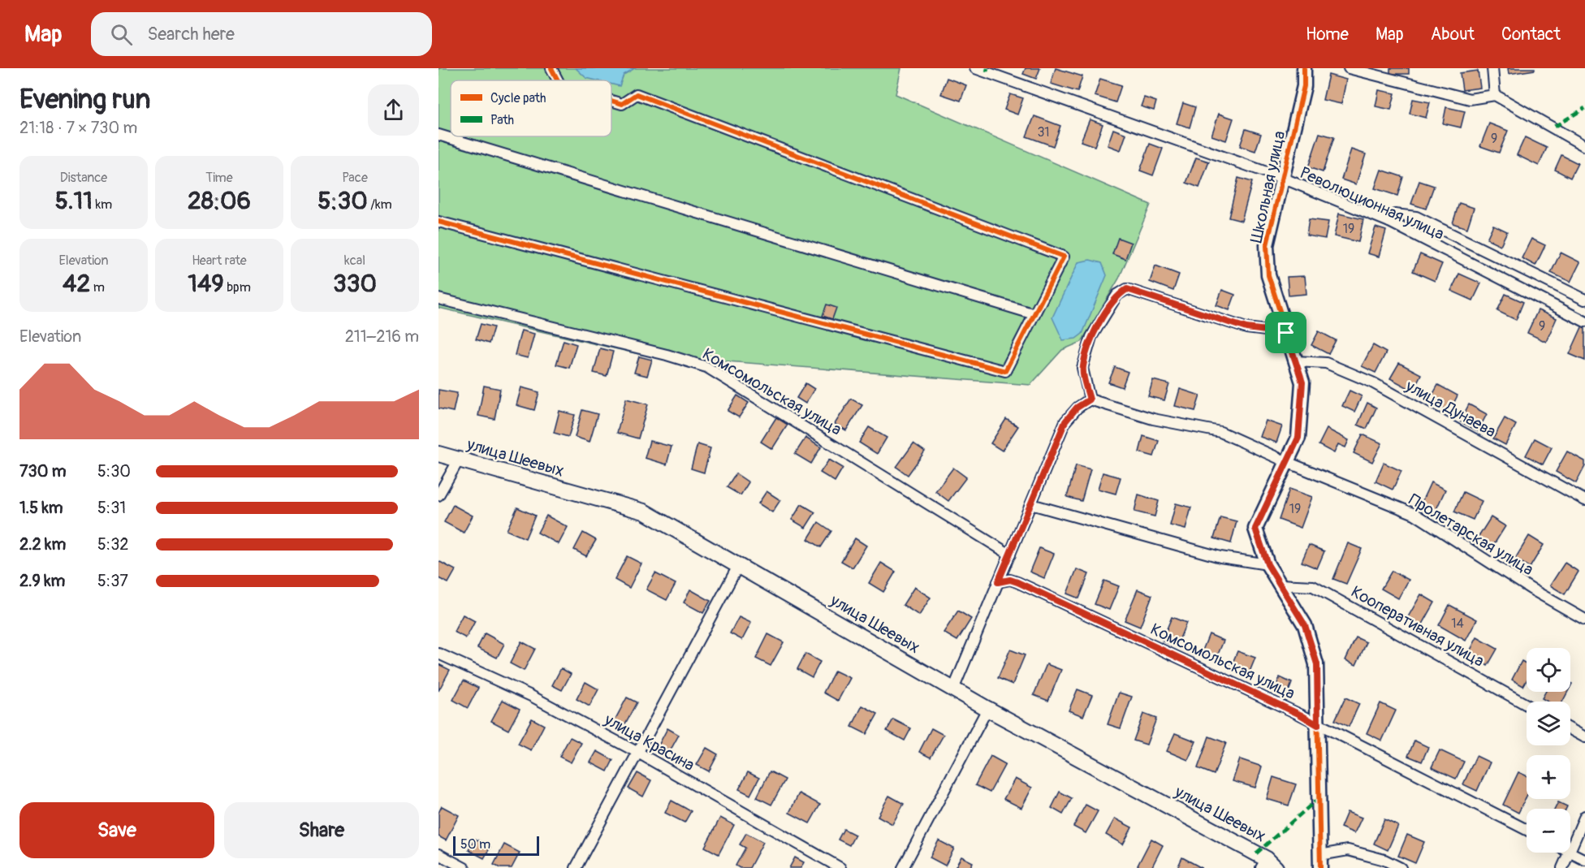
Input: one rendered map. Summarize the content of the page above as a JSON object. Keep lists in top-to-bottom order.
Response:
{
  "streets": {
    "main road": ["улица Шеевых"],
    "street": [
      "Школьная улица",
      "Революционная улица",
      "Комсомольская улица",
      "улица Дунаева",
      "Пролетарская улица",
      "Кооперативная улица",
      "улица Красина"
    ]
  },
  "crossings": [
    ["Школьная улица", "Революционная улица"],
    ["Школьная улица", "Комсомольская улица"],
    ["Школьная улица", "улица Дунаева"],
    ["Школьная улица", "Пролетарская улица"],
    ["Школьная улица", "Кооперативная улица"]
  ],
  "house_numbers": [
    "31",
    "9",
    "19",
    "9",
    "19",
    "14"
  ],
  "legend": ["Cycle path", "Path"],
  "scale_bar": "50 m",
  "page": {
    "header": "Map",
    "search": "Search here",
    "nav": [
      "Home",
      "Map",
      "About",
      "Contact"
    ],
    "heading": ["Evening run", "21:18 · 7 × 730 m"],
    "stats": [
      ["Distance", "5.11 km"],
      ["Time", "28:06"],
      ["Pace", "5:30 /km"],
      ["Elevation", "42 m"],
      ["Heart rate", "149 bpm"],
      ["kcal", "330"]
    ],
    "chart": ["Elevation", "211–216 m"],
    "list": [
      {
        "name": "730 m",
        "note": "5:30"
      },
      {
        "name": "1.5 km",
        "note": "5:31"
      },
      {
        "name": "2.2 km",
        "note": "5:32"
      },
      {
        "name": "2.9 km",
        "note": "5:37"
      }
    ],
    "map_buttons": ["+", "−"],
    "buttons": ["Save", "Share"],
    "scale": "50 m"
  }
}
